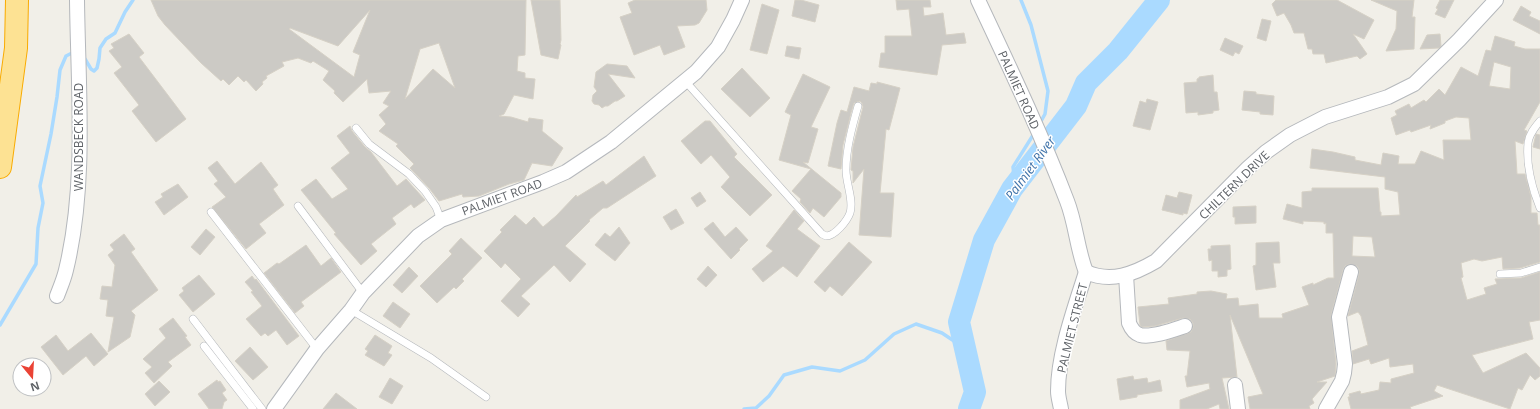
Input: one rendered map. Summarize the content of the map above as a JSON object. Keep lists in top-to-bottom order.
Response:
{
  "streets": {
    "street": [
      "PALMIET ROAD",
      "WANDSBECK ROAD",
      "CHILTERN DRIVE",
      "PALMIET STREET"
    ]
  },
  "crossings": [
    ["PALMIET ROAD", "CHILTERN DRIVE"],
    ["PALMIET ROAD", "PALMIET STREET"],
    ["CHILTERN DRIVE", "PALMIET STREET"]
  ],
  "water": ["Palmiet River"],
  "north": "bottom"
}
